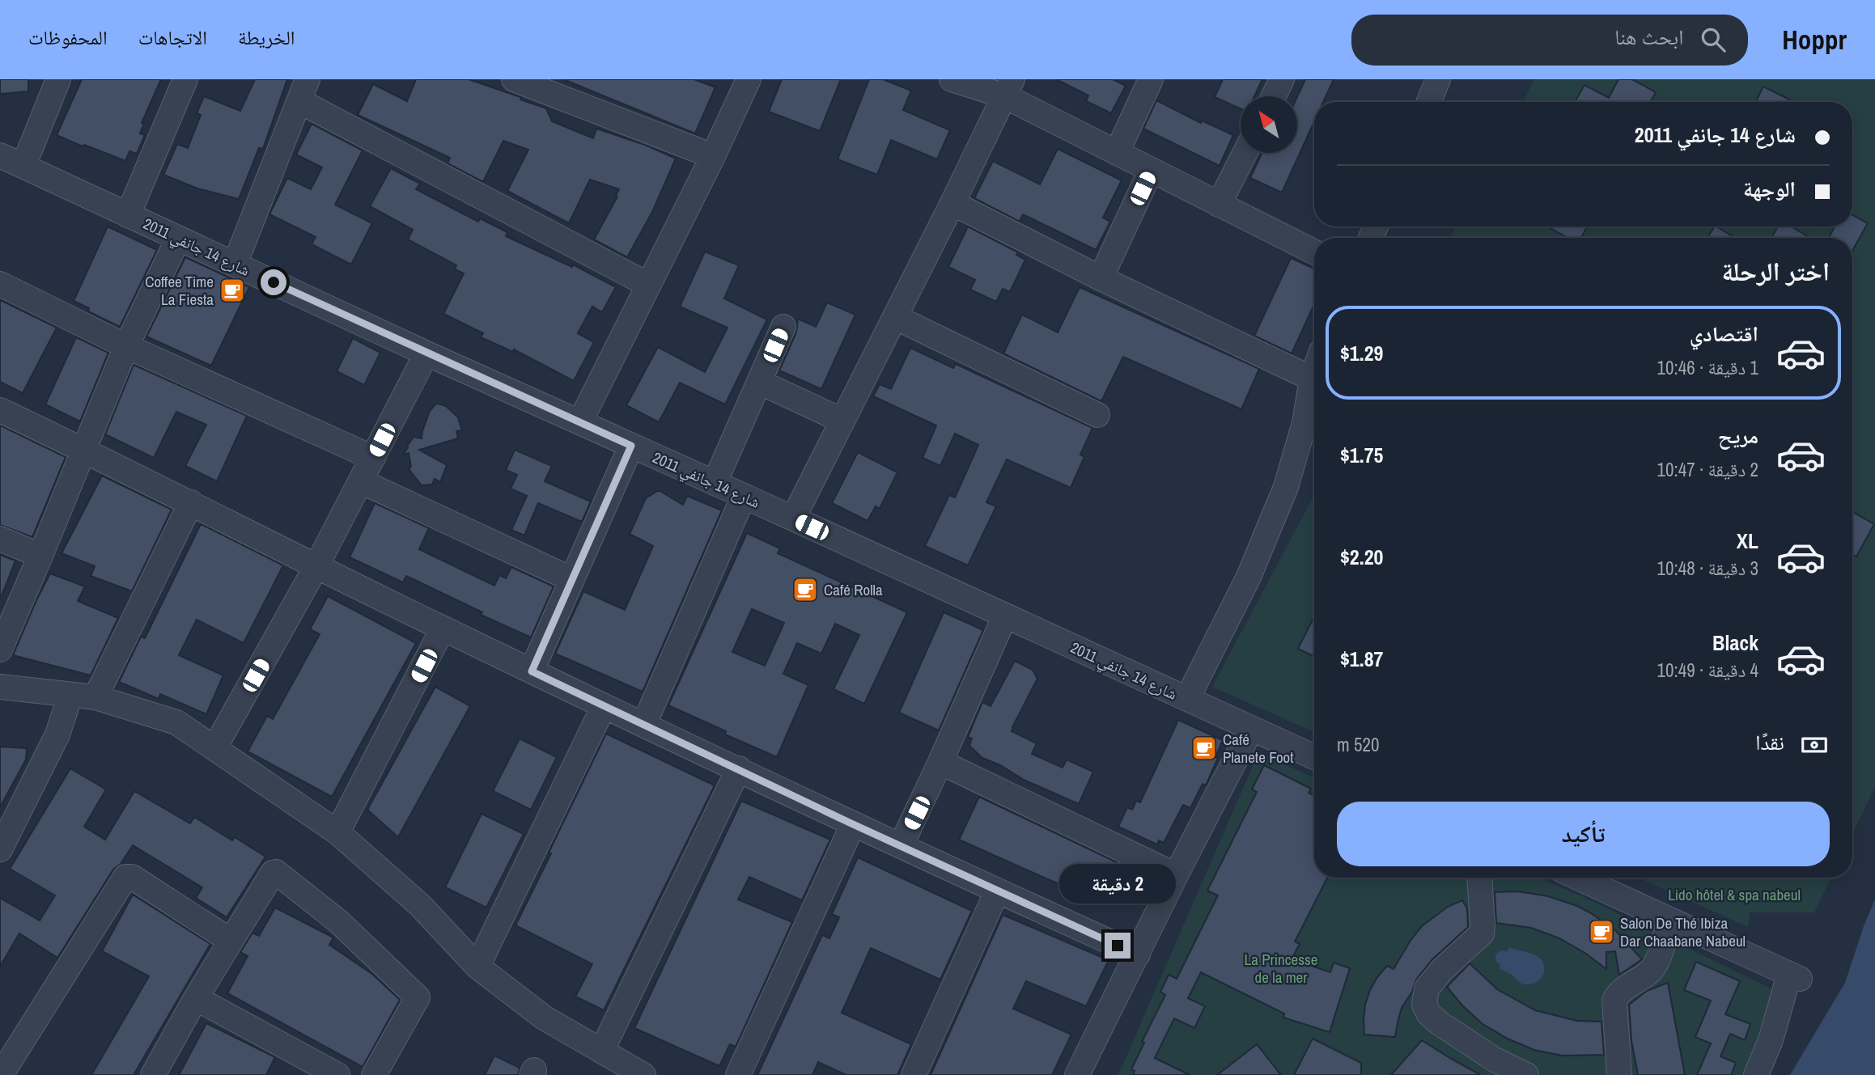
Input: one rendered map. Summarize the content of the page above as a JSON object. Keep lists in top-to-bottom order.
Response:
{
  "streets": {
    "street": ["شارع 14 جانفي 2011"]
  },
  "parks": ["Lido hôtel & spa nabeul", "La Princesse de la mer"],
  "places": {
    "cafe": [
      "Coffee Time La Fiesta",
      "Café Rolla",
      "Café Planete Foot",
      "Salon De Thé Ibiza Dar Chaabane Nabeul"
    ]
  },
  "north": "top left",
  "page": {
    "header": "Hoppr",
    "search": "ابحث هنا",
    "nav": ["الخريطة", "الاتجاهات", "المحفوظات"],
    "banner": ["شارع 14 جانفي 2011", "الوجهة"],
    "heading": "اختر الرحلة",
    "list": [
      {
        "name": "اقتصادي",
        "note": "1 دقيقة · 10:46",
        "value": "$1.29"
      },
      {
        "name": "مريح",
        "note": "2 دقيقة · 10:47",
        "value": "$1.75"
      },
      {
        "name": "XL",
        "note": "3 دقيقة · 10:48",
        "value": "$2.20"
      },
      {
        "name": "Black",
        "note": "4 دقيقة · 10:49",
        "value": "$1.87"
      }
    ],
    "pay": ["نقدًا", "520 m"],
    "buttons": "تأكيد",
    "bubble": "2 دقيقة"
  }
}
